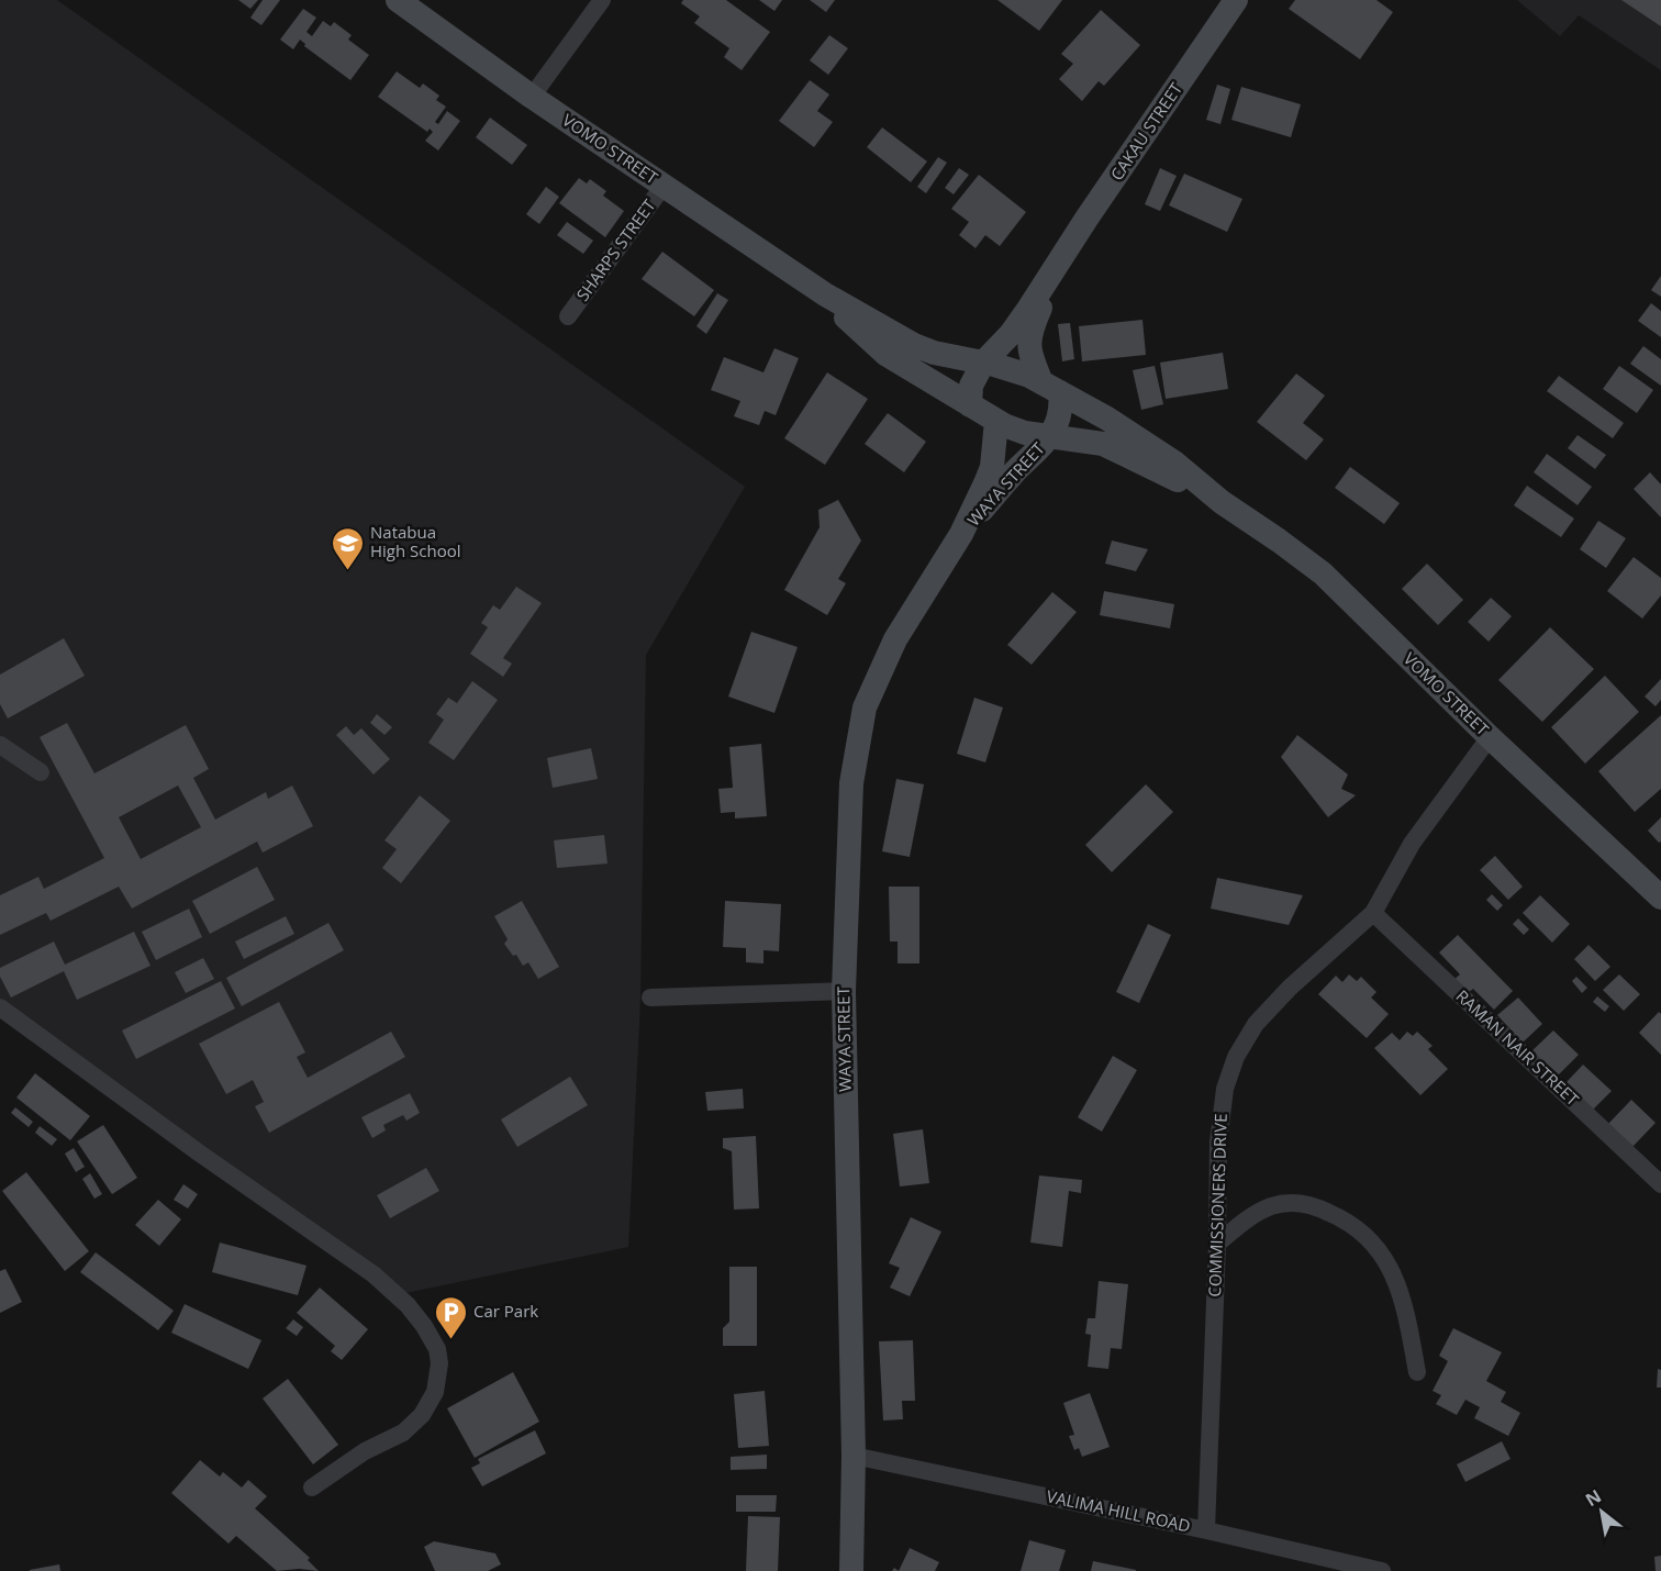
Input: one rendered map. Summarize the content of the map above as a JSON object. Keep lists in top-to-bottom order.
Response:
{
  "streets": {
    "main road": ["CAKAU STREET", "VOMO STREET", "WAYA STREET"],
    "street": [
      "SHARPS STREET",
      "RAMAN NAIR STREET",
      "COMMISSIONERS DRIVE",
      "VALIMA HILL ROAD"
    ]
  },
  "crossings": [
    ["CAKAU STREET", "VOMO STREET"],
    ["VOMO STREET", "SHARPS STREET"],
    ["VOMO STREET", "WAYA STREET"],
    ["VOMO STREET", "COMMISSIONERS DRIVE"],
    ["WAYA STREET", "VALIMA HILL ROAD"],
    ["RAMAN NAIR STREET", "COMMISSIONERS DRIVE"],
    ["COMMISSIONERS DRIVE", "VALIMA HILL ROAD"]
  ],
  "places": {
    "school or university": ["Natabua High School"],
    "parking": ["Car Park"]
  },
  "north": "top left"
}
